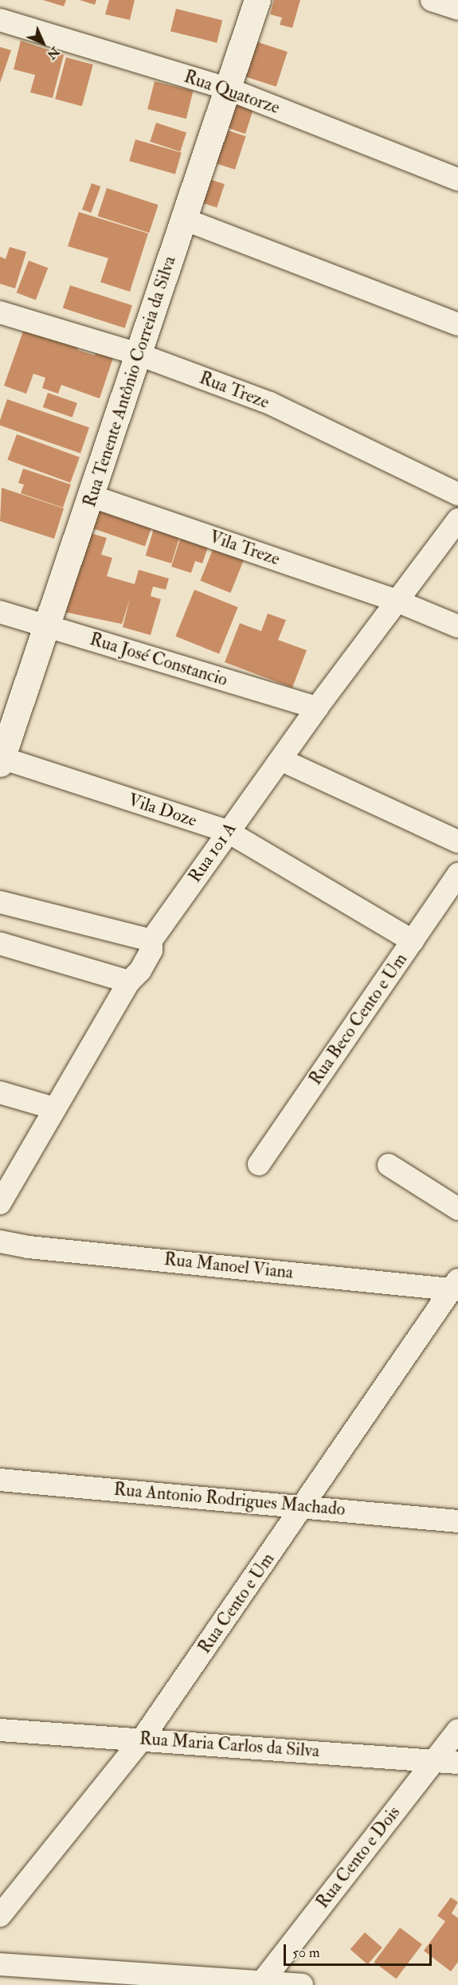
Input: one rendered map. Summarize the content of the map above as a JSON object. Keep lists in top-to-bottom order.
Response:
{
  "streets": {
    "main road": ["Rua Tenente Antônio Correia da Silva"],
    "street": [
      "Rua Quatorze",
      "Rua Treze",
      "Vila Treze",
      "Rua José Constancio",
      "Vila Doze",
      "Rua 101 A",
      "Rua Beco Cento e Um",
      "Rua Manoel Viana",
      "Rua Antonio Rodrigues Machado",
      "Rua Cento e Um",
      "Rua Maria Carlos da Silva",
      "Rua Cento e Dois"
    ]
  },
  "crossings": [
    ["Rua Quatorze", "Rua Tenente Antônio Correia da Silva"],
    ["Rua Tenente Antônio Correia da Silva", "Rua Treze"],
    ["Rua Tenente Antônio Correia da Silva", "Vila Treze"],
    ["Rua Tenente Antônio Correia da Silva", "Rua José Constancio"],
    ["Rua Tenente Antônio Correia da Silva", "Vila Doze"],
    ["Vila Treze", "Rua 101 A"],
    ["Rua José Constancio", "Rua 101 A"],
    ["Vila Doze", "Rua 101 A"],
    ["Vila Doze", "Rua Beco Cento e Um"],
    ["Rua Manoel Viana", "Rua Cento e Um"],
    ["Rua Antonio Rodrigues Machado", "Rua Cento e Um"],
    ["Rua Cento e Um", "Rua Maria Carlos da Silva"],
    ["Rua Maria Carlos da Silva", "Rua Cento e Dois"]
  ],
  "scale_bar": "50 m",
  "north": "bottom right"
}
